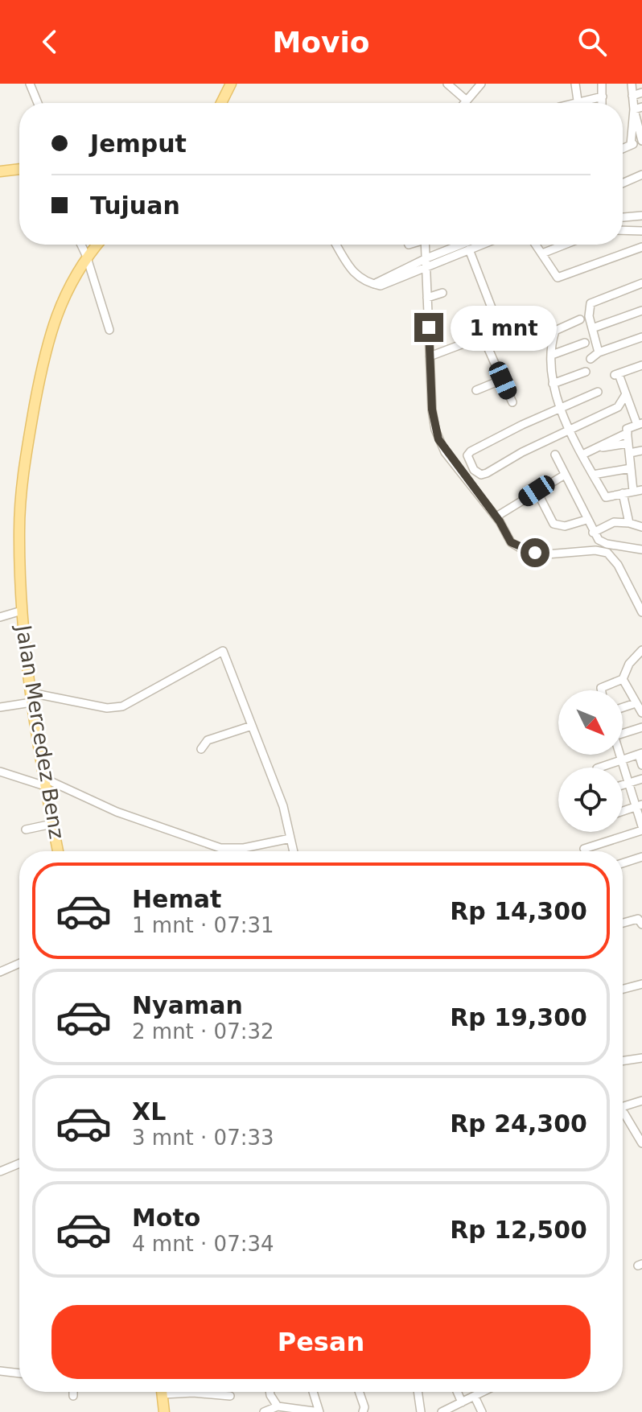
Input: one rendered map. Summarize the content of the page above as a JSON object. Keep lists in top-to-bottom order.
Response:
{
  "streets": {
    "main road": ["Jalan Mercedez Benz"]
  },
  "north": "bottom right",
  "page": {
    "header": "Movio",
    "banner": ["Jemput", "Tujuan"],
    "bubble": "1 mnt",
    "list": [
      {
        "name": "Hemat",
        "note": "1 mnt · 07:31",
        "value": "Rp 14,300"
      },
      {
        "name": "Nyaman",
        "note": "2 mnt · 07:32",
        "value": "Rp 19,300"
      },
      {
        "name": "XL",
        "note": "3 mnt · 07:33",
        "value": "Rp 24,300"
      },
      {
        "name": "Moto",
        "note": "4 mnt · 07:34",
        "value": "Rp 12,500"
      }
    ],
    "buttons": "Pesan"
  }
}
